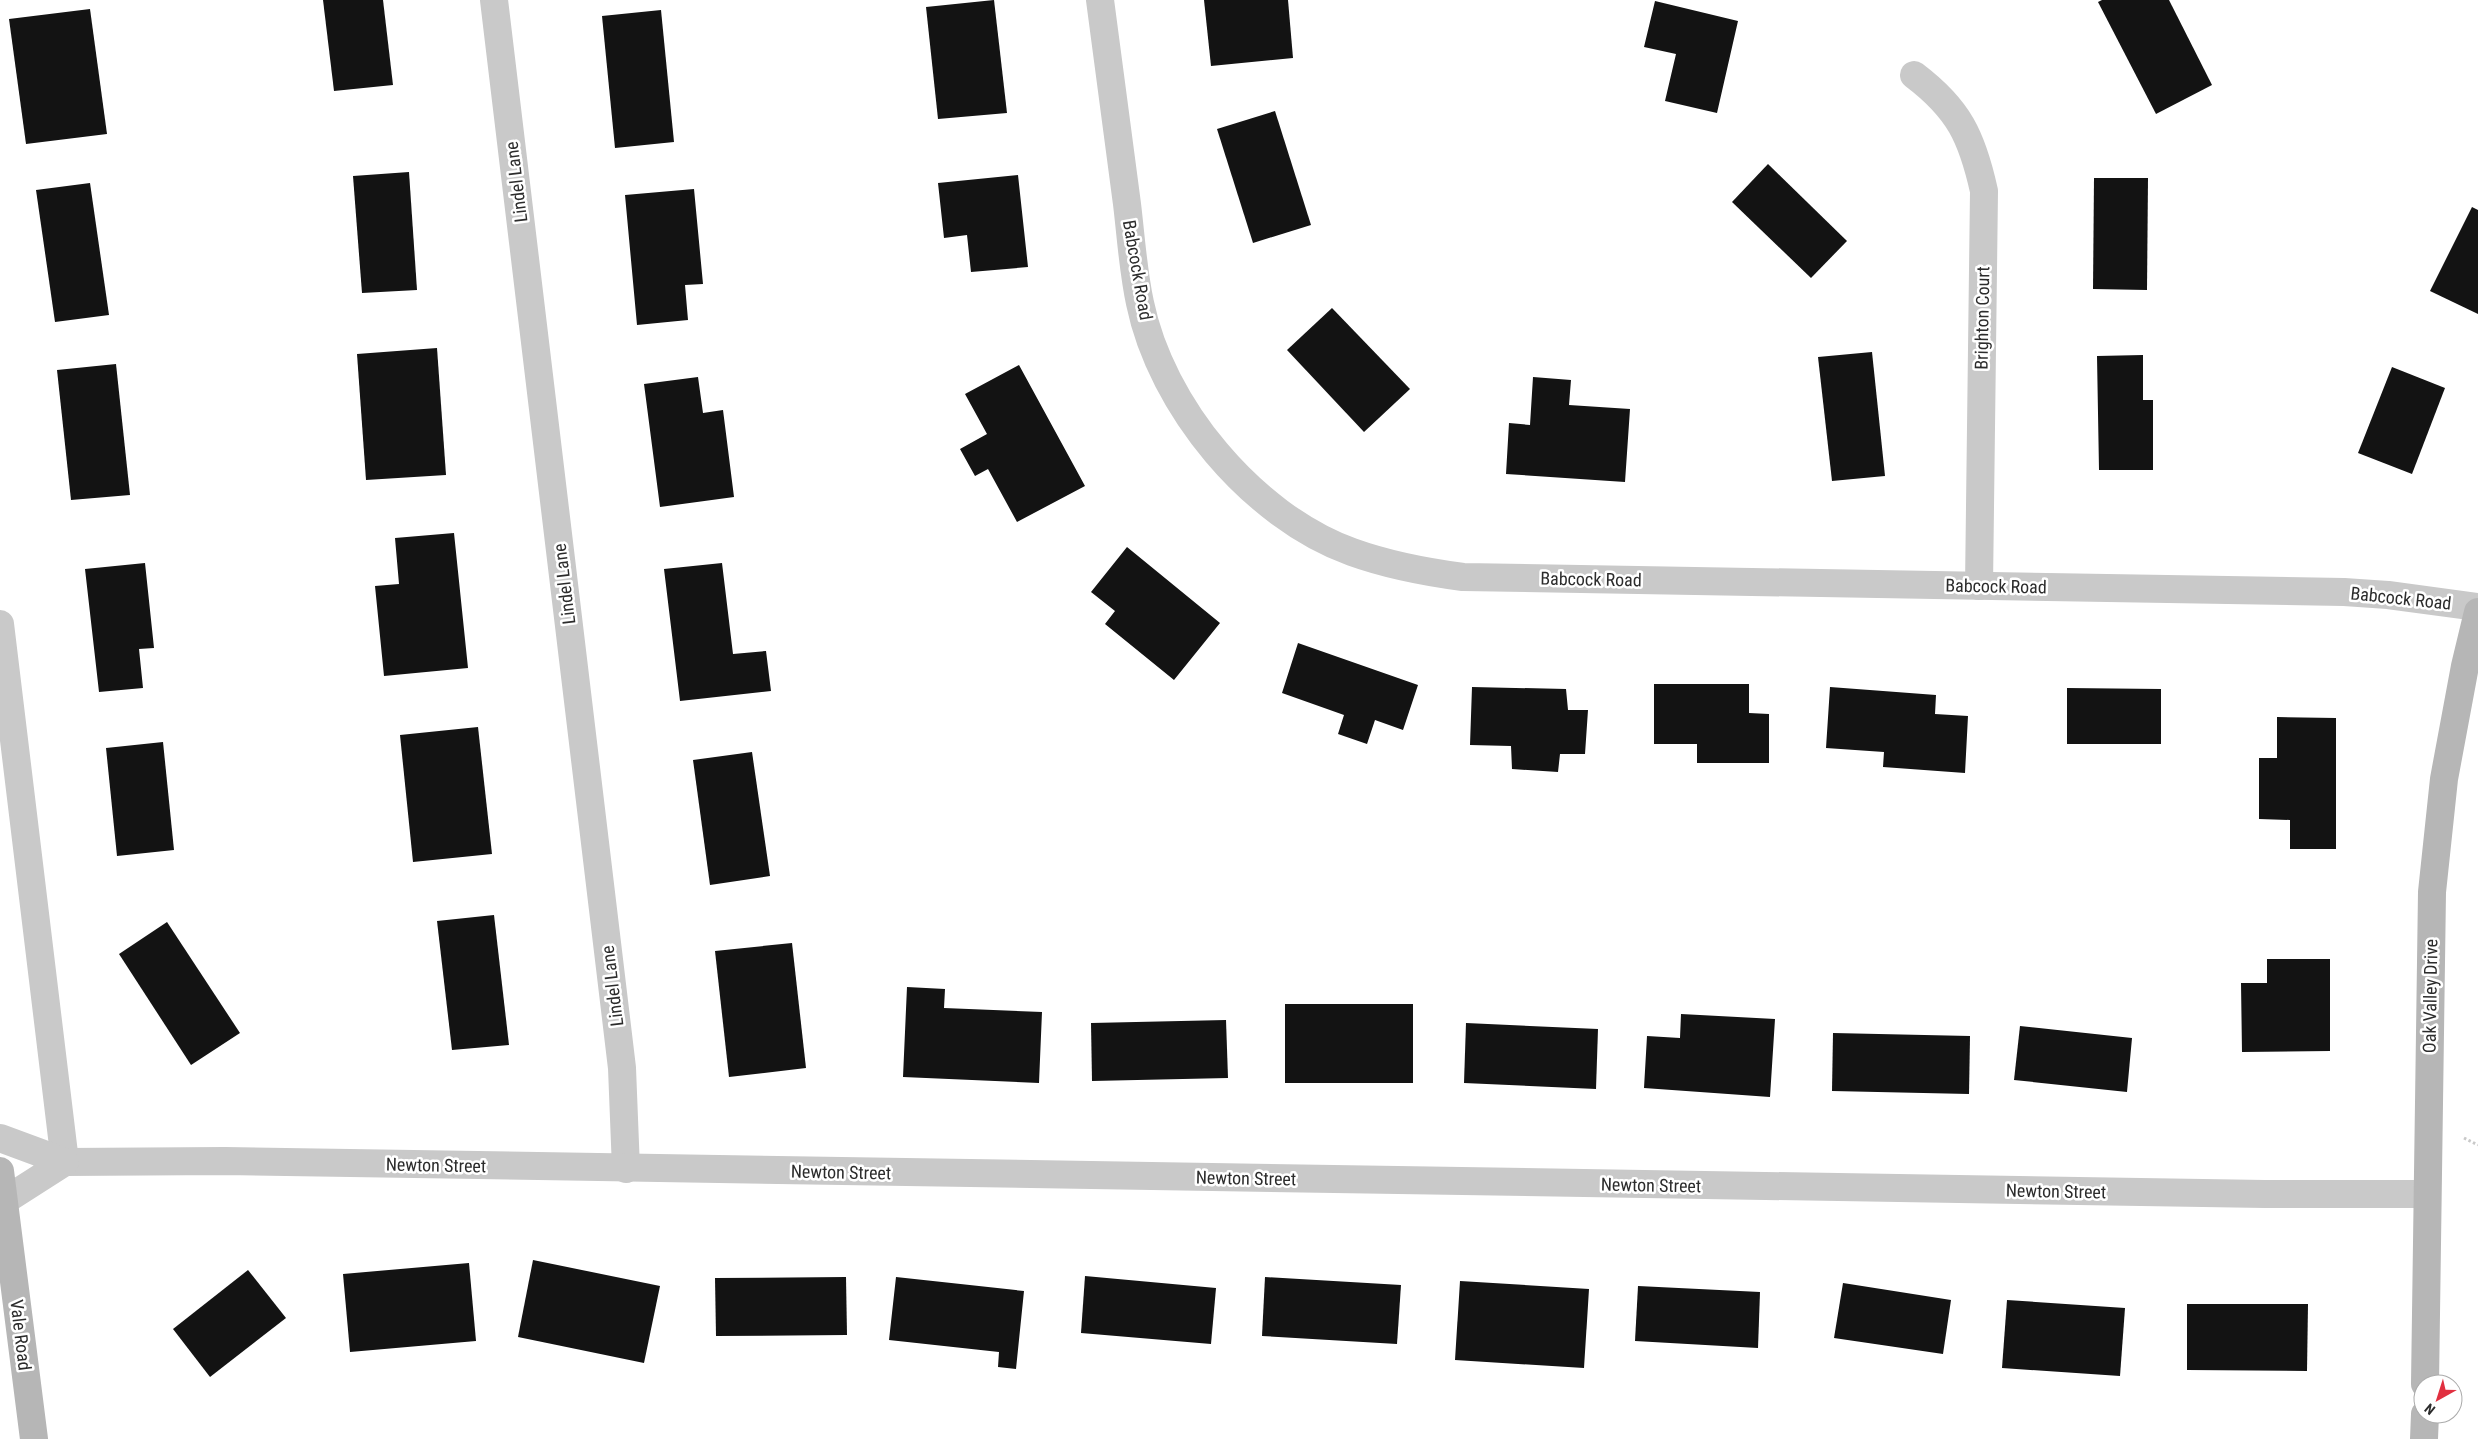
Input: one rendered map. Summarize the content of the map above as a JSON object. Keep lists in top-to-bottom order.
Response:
{
  "streets": {
    "street": [
      "Lindel Lane",
      "Babcock Road",
      "Brighton Court",
      "Oak Valley Drive",
      "Newton Street",
      "Vale Road"
    ]
  },
  "crossings": [
    ["Lindel Lane", "Newton Street"],
    ["Babcock Road", "Brighton Court"],
    ["Oak Valley Drive", "Newton Street"]
  ],
  "north": "bottom left"
}
